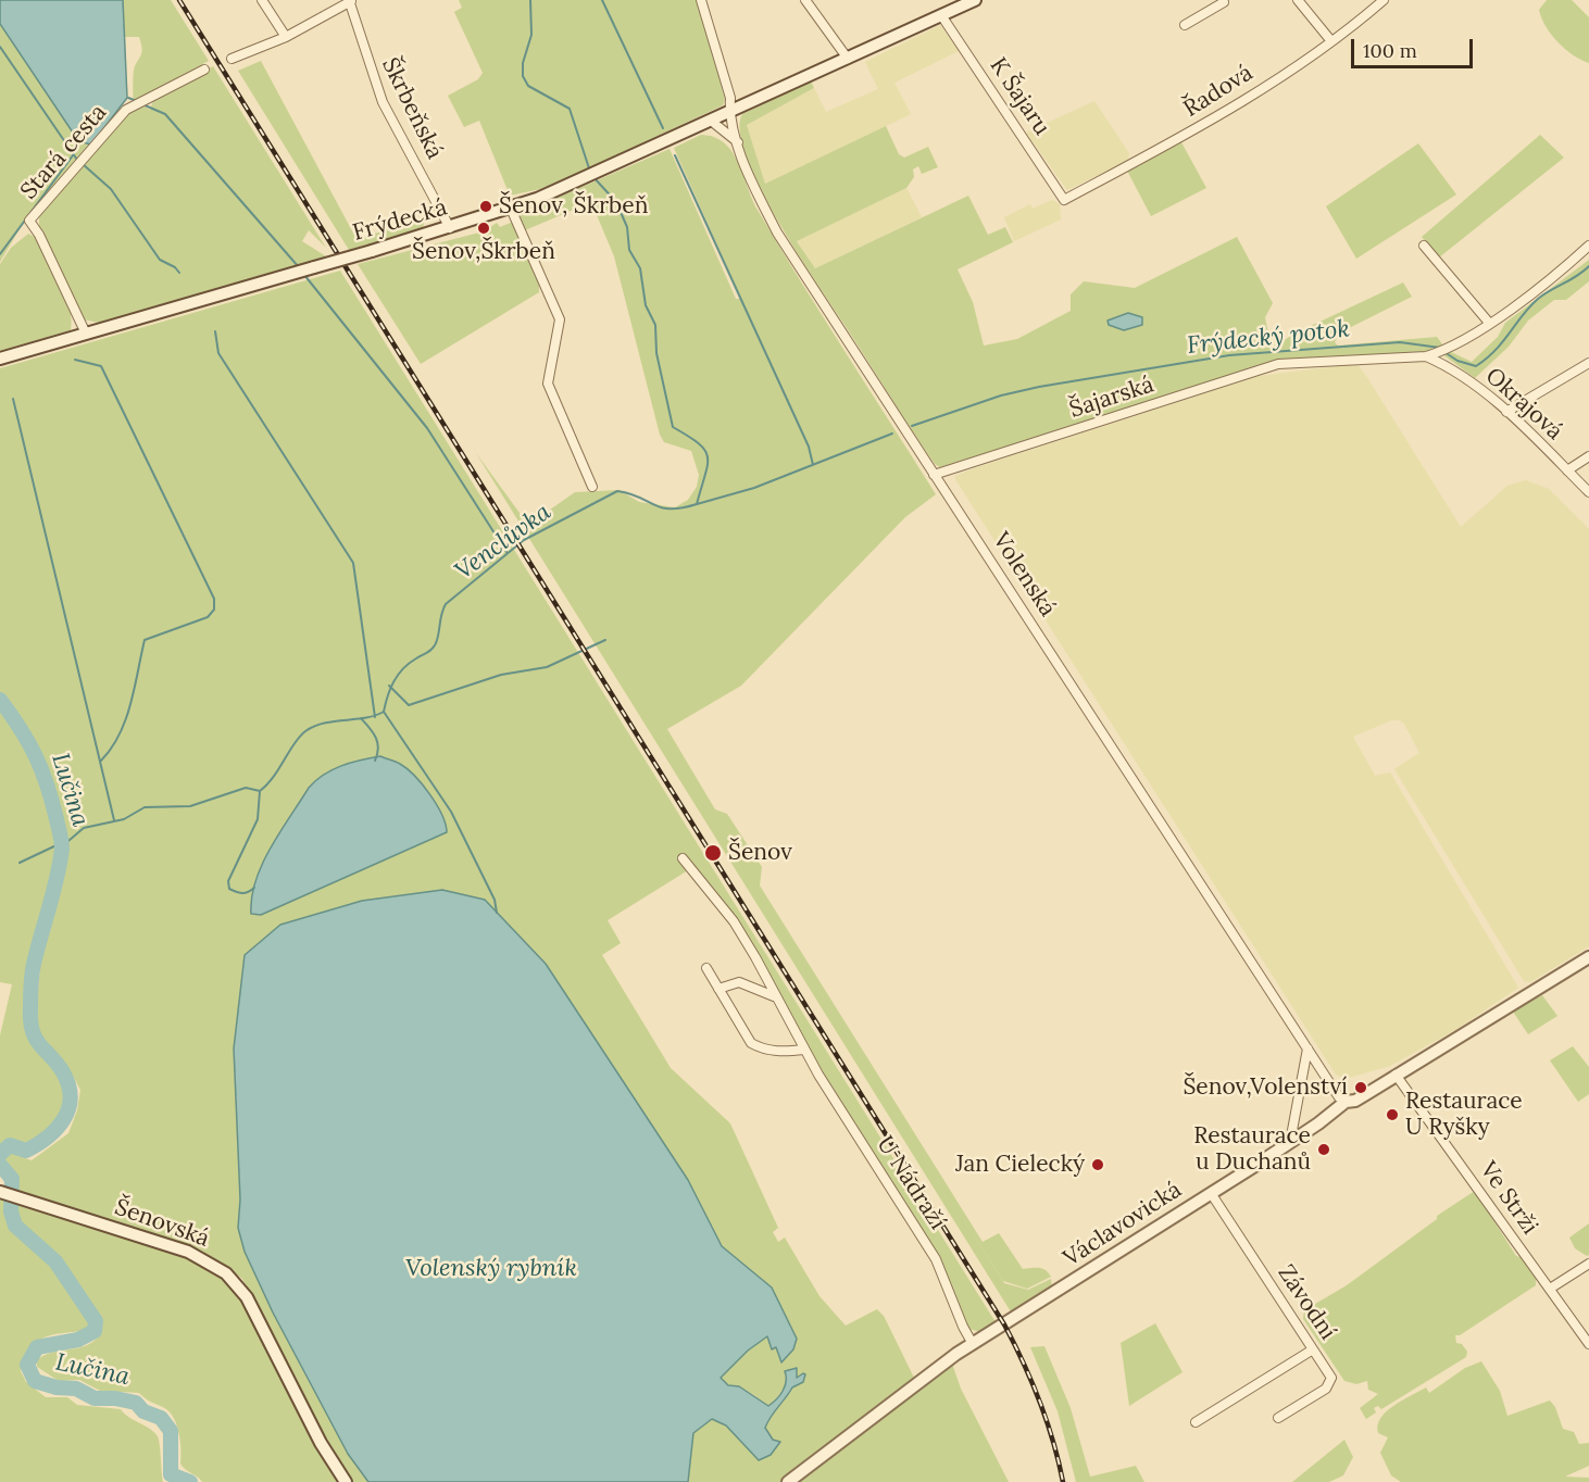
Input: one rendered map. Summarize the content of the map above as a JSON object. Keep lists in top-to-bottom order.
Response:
{
  "streets": {
    "main road": ["Frýdecká", "Šenovská", "Václavovická"],
    "street": [
      "Řadová",
      "K Šajaru",
      "Škrbeňská",
      "Stará cesta",
      "Šajarská",
      "Okrajová",
      "Volenská",
      "U Nádraží",
      "Ve Strži",
      "Závodní"
    ]
  },
  "crossings": [
    ["Řadová", "K Šajaru"],
    ["K Šajaru", "Frýdecká"],
    ["Škrbeňská", "Frýdecká"],
    ["Stará cesta", "Frýdecká"],
    ["Frýdecká", "Volenská"],
    ["Šajarská", "Okrajová"],
    ["Šajarská", "Volenská"],
    ["Volenská", "Václavovická"],
    ["U Nádraží", "Václavovická"],
    ["Ve Strži", "Václavovická"],
    ["Václavovická", "Závodní"]
  ],
  "water": [
    "Frýdecký potok",
    "Venclůvka",
    "Lučina",
    "Volenský rybník"
  ],
  "places": [
    "Šenov, Škrbeň",
    "Šenov,Škrbeň",
    "Šenov",
    "Šenov,Volenství",
    "Restaurace U Ryšky",
    "Restaurace u Duchanů",
    "Jan Cielecký"
  ],
  "scale_bar": "100 m"
}
